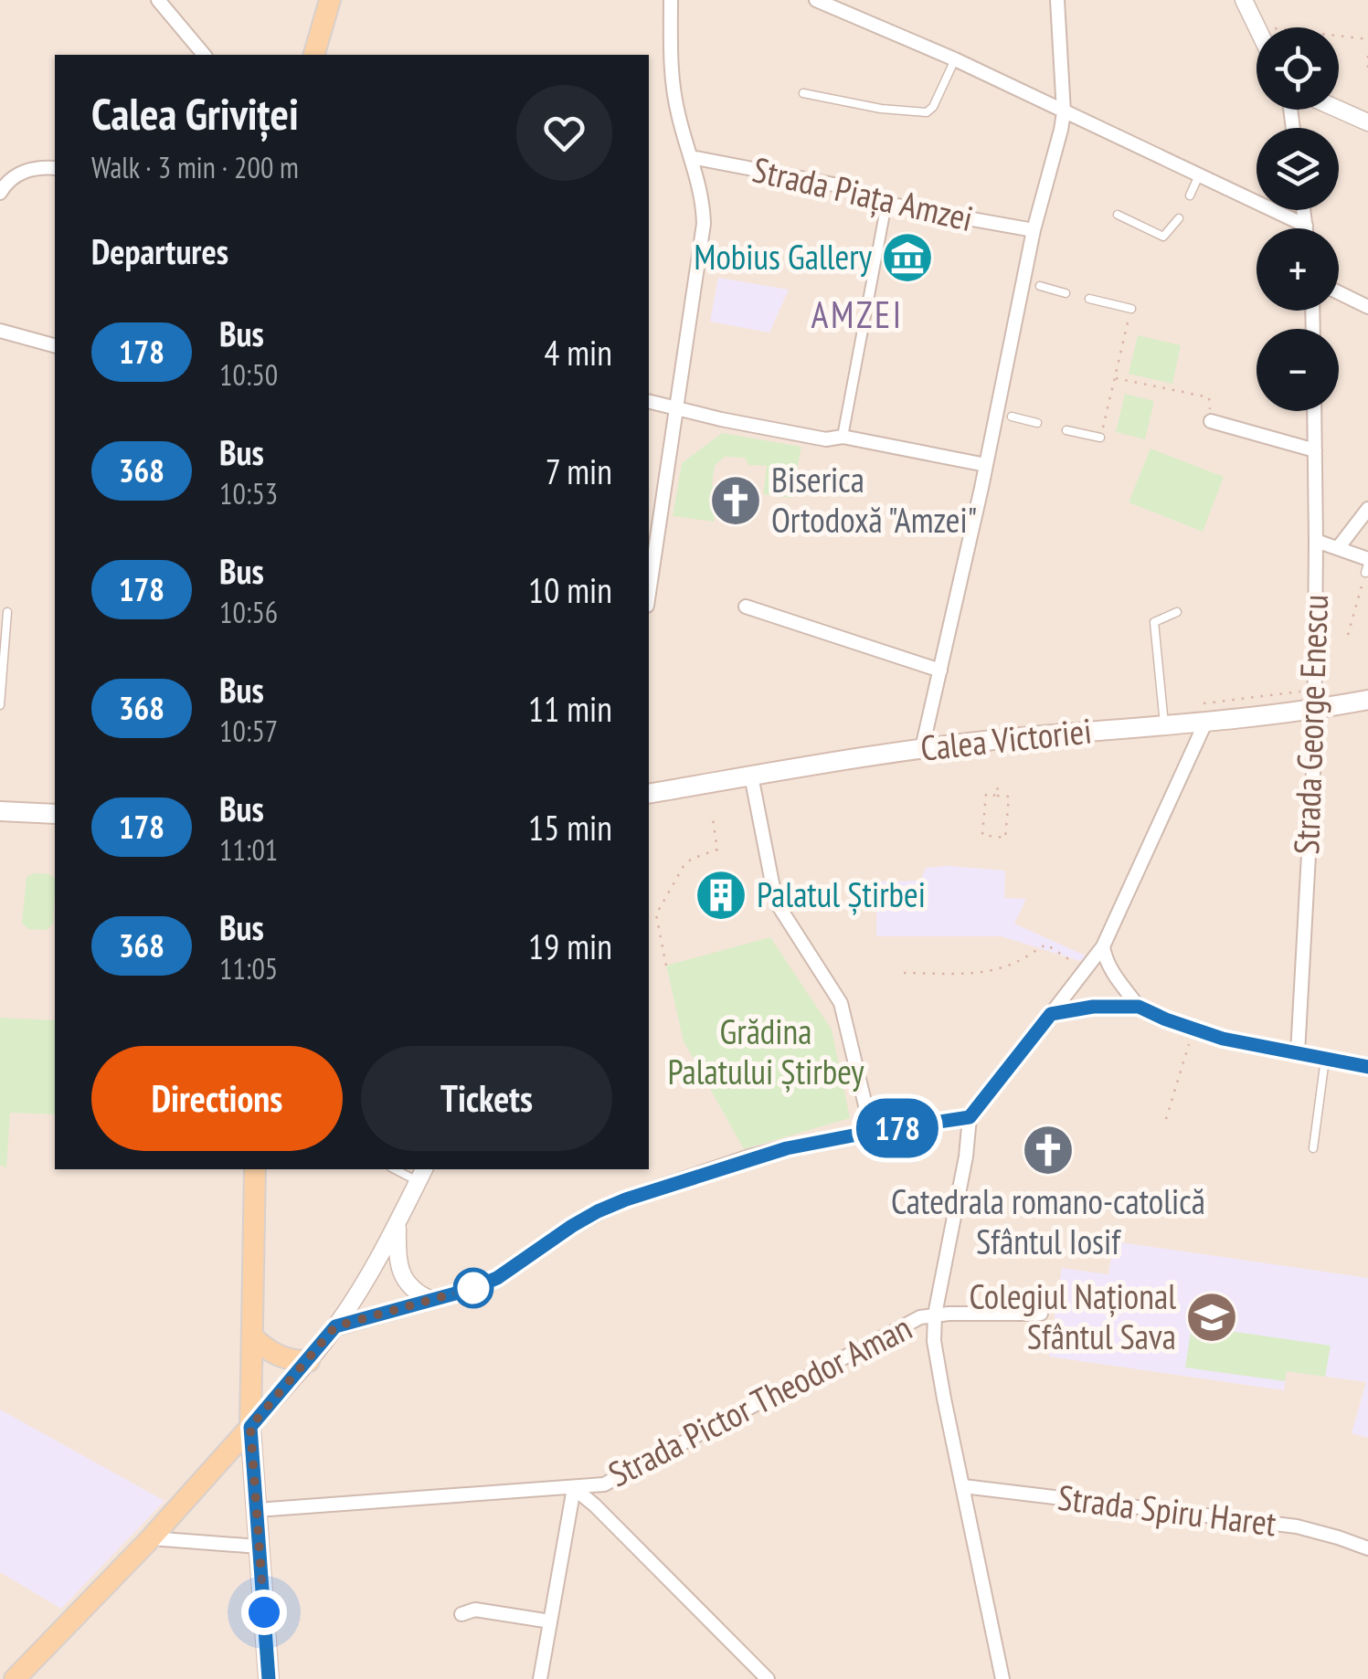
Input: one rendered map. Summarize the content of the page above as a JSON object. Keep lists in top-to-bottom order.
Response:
{
  "streets": {
    "main road": ["Calea Victoriei"],
    "street": [
      "Strada Piața Amzei",
      "Strada George Enescu",
      "Strada Pictor Theodor Aman",
      "Strada Spiru Haret"
    ]
  },
  "crossings": [
    ["Strada George Enescu", "Calea Victoriei"]
  ],
  "districts": ["AMZEI"],
  "parks": ["Grădina Palatului Știrbey"],
  "places": {
    "museum": ["Mobius Gallery"],
    "church": ["Biserica Ortodoxă \"Amzei\"", "Catedrala romano-catolică Sfântul Iosif"],
    "building": ["Palatul Știrbei"],
    "school or university": ["Colegiul Național Sfântul Sava"]
  },
  "lines": ["bus line 178"],
  "page": {
    "on_map": "178",
    "map_buttons": ["+", "−"],
    "heading": [
      ["Calea Griviței", "Walk · 3 min · 200 m"],
      "Departures"
    ],
    "list": [
      {
        "mark": "178",
        "name": "Bus",
        "note": "10:50",
        "value": "4 min"
      },
      {
        "mark": "368",
        "name": "Bus",
        "note": "10:53",
        "value": "7 min"
      },
      {
        "mark": "178",
        "name": "Bus",
        "note": "10:56",
        "value": "10 min"
      },
      {
        "mark": "368",
        "name": "Bus",
        "note": "10:57",
        "value": "11 min"
      },
      {
        "mark": "178",
        "name": "Bus",
        "note": "11:01",
        "value": "15 min"
      },
      {
        "mark": "368",
        "name": "Bus",
        "note": "11:05",
        "value": "19 min"
      }
    ],
    "buttons": ["Directions", "Tickets"]
  }
}
